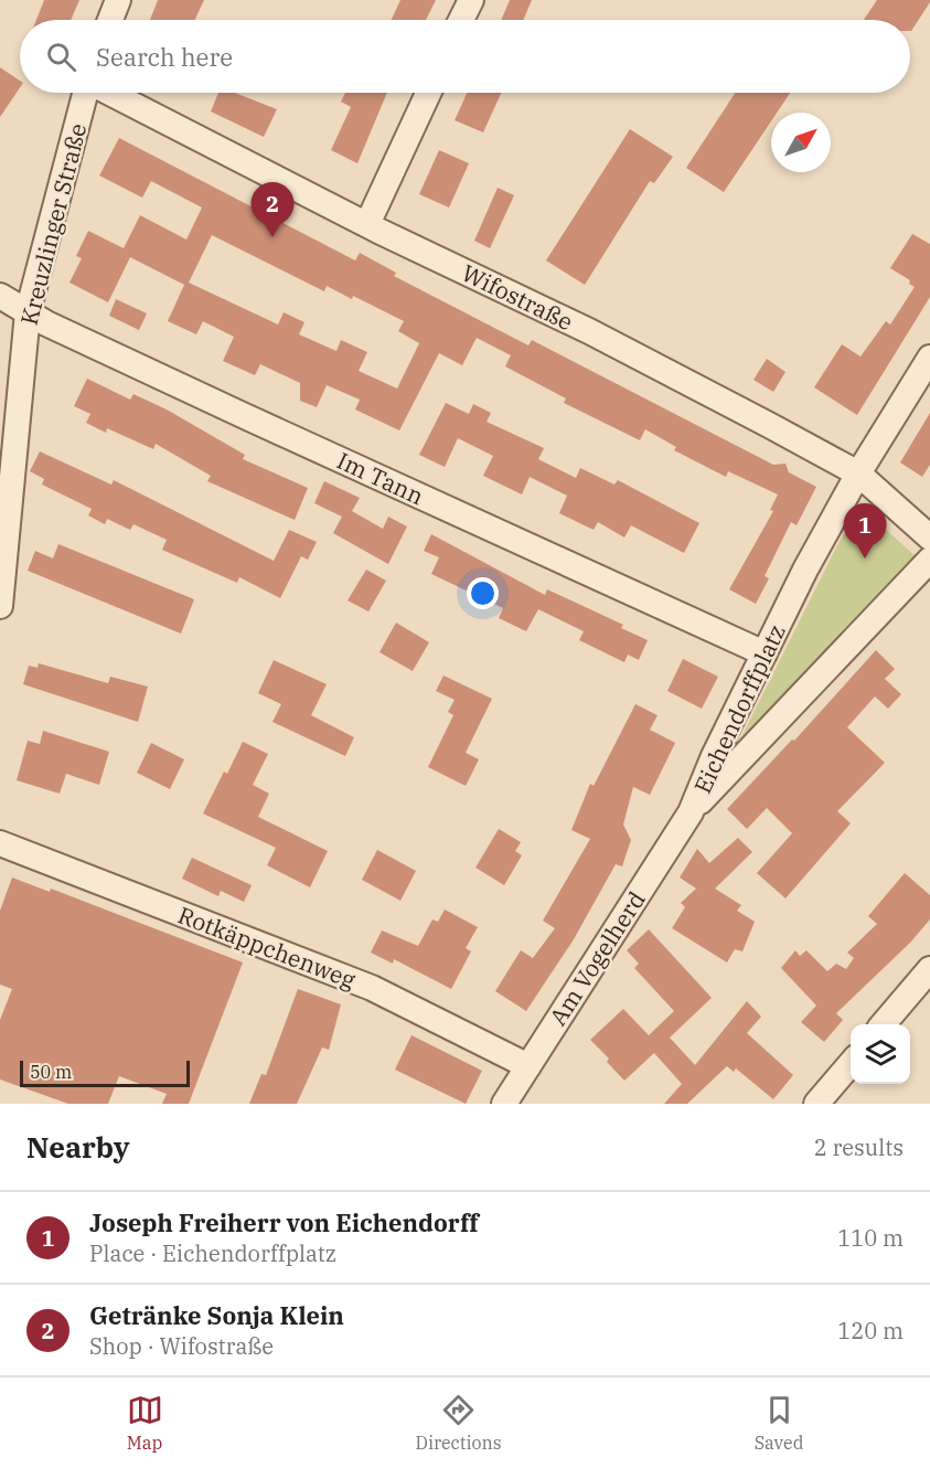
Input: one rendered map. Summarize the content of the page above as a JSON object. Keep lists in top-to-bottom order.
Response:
{
  "streets": {
    "street": [
      "Kreuzlinger Straße",
      "Wifostraße",
      "Im Tann",
      "Eichendorffplatz",
      "Rotkäppchenweg",
      "Am Vogelherd"
    ]
  },
  "crossings": [
    ["Kreuzlinger Straße", "Im Tann"],
    ["Wifostraße", "Eichendorffplatz"],
    ["Im Tann", "Eichendorffplatz"],
    ["Eichendorffplatz", "Am Vogelherd"],
    ["Rotkäppchenweg", "Am Vogelherd"]
  ],
  "scale_bar": "50 m",
  "north": "top right",
  "page": {
    "search": "Search here",
    "pins": ["2", "1"],
    "scale": "50 m",
    "heading": ["Nearby", "2 results"],
    "list": [
      {
        "mark": "1",
        "name": "Joseph Freiherr von Eichendorff",
        "note": "Place · Eichendorffplatz",
        "value": "110 m"
      },
      {
        "mark": "2",
        "name": "Getränke Sonja Klein",
        "note": "Shop · Wifostraße",
        "value": "120 m"
      }
    ],
    "nav": ["Map", "Directions", "Saved"]
  }
}
